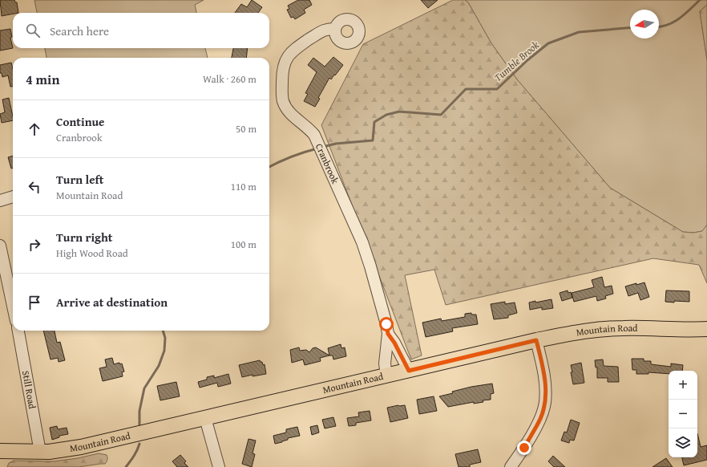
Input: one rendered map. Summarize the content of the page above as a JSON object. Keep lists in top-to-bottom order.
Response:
{
  "streets": {
    "main road": ["Mountain Road"],
    "street": ["Cranbrook", "Still Road"]
  },
  "crossings": [
    ["Cranbrook", "Mountain Road"],
    ["Mountain Road", "Still Road"]
  ],
  "water": ["Tumble Brook"],
  "north": "left",
  "page": {
    "search": "Search here",
    "heading": ["4 min", "Walk · 260 m"],
    "list": [
      ["Continue", "Cranbrook", "50 m"],
      ["Turn left", "Mountain Road", "110 m"],
      ["Turn right", "High Wood Road", "100 m"],
      "Arrive at destination"
    ],
    "map_buttons": ["+", "−"]
  }
}
